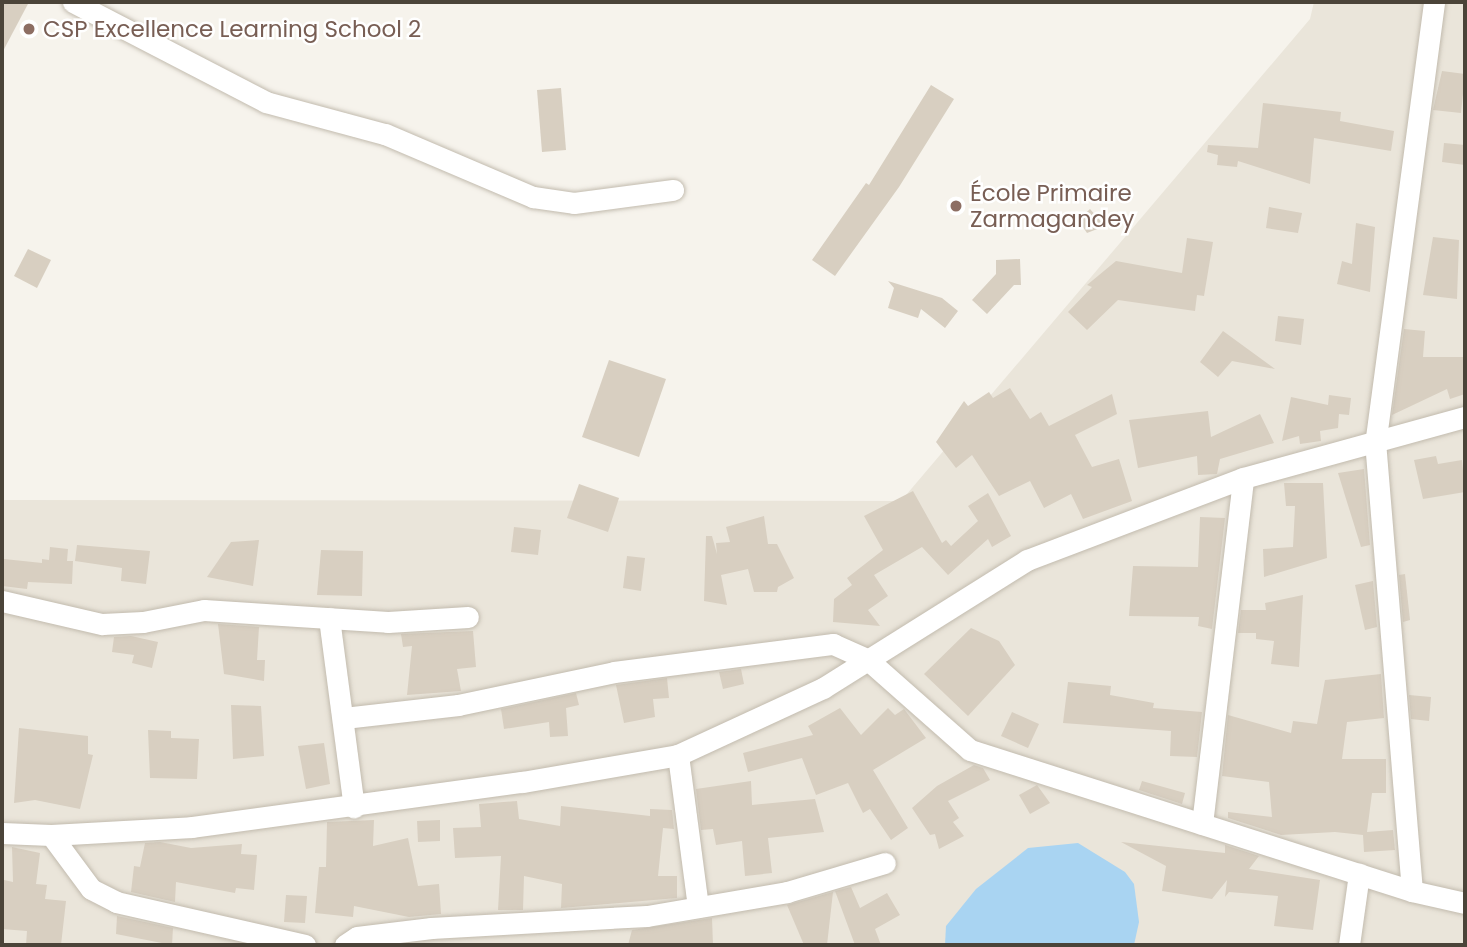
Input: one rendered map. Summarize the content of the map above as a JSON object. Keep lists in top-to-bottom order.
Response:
{
  "places": ["CSP Excellence Learning School 2", "École Primaire Zarmagandey"]
}
